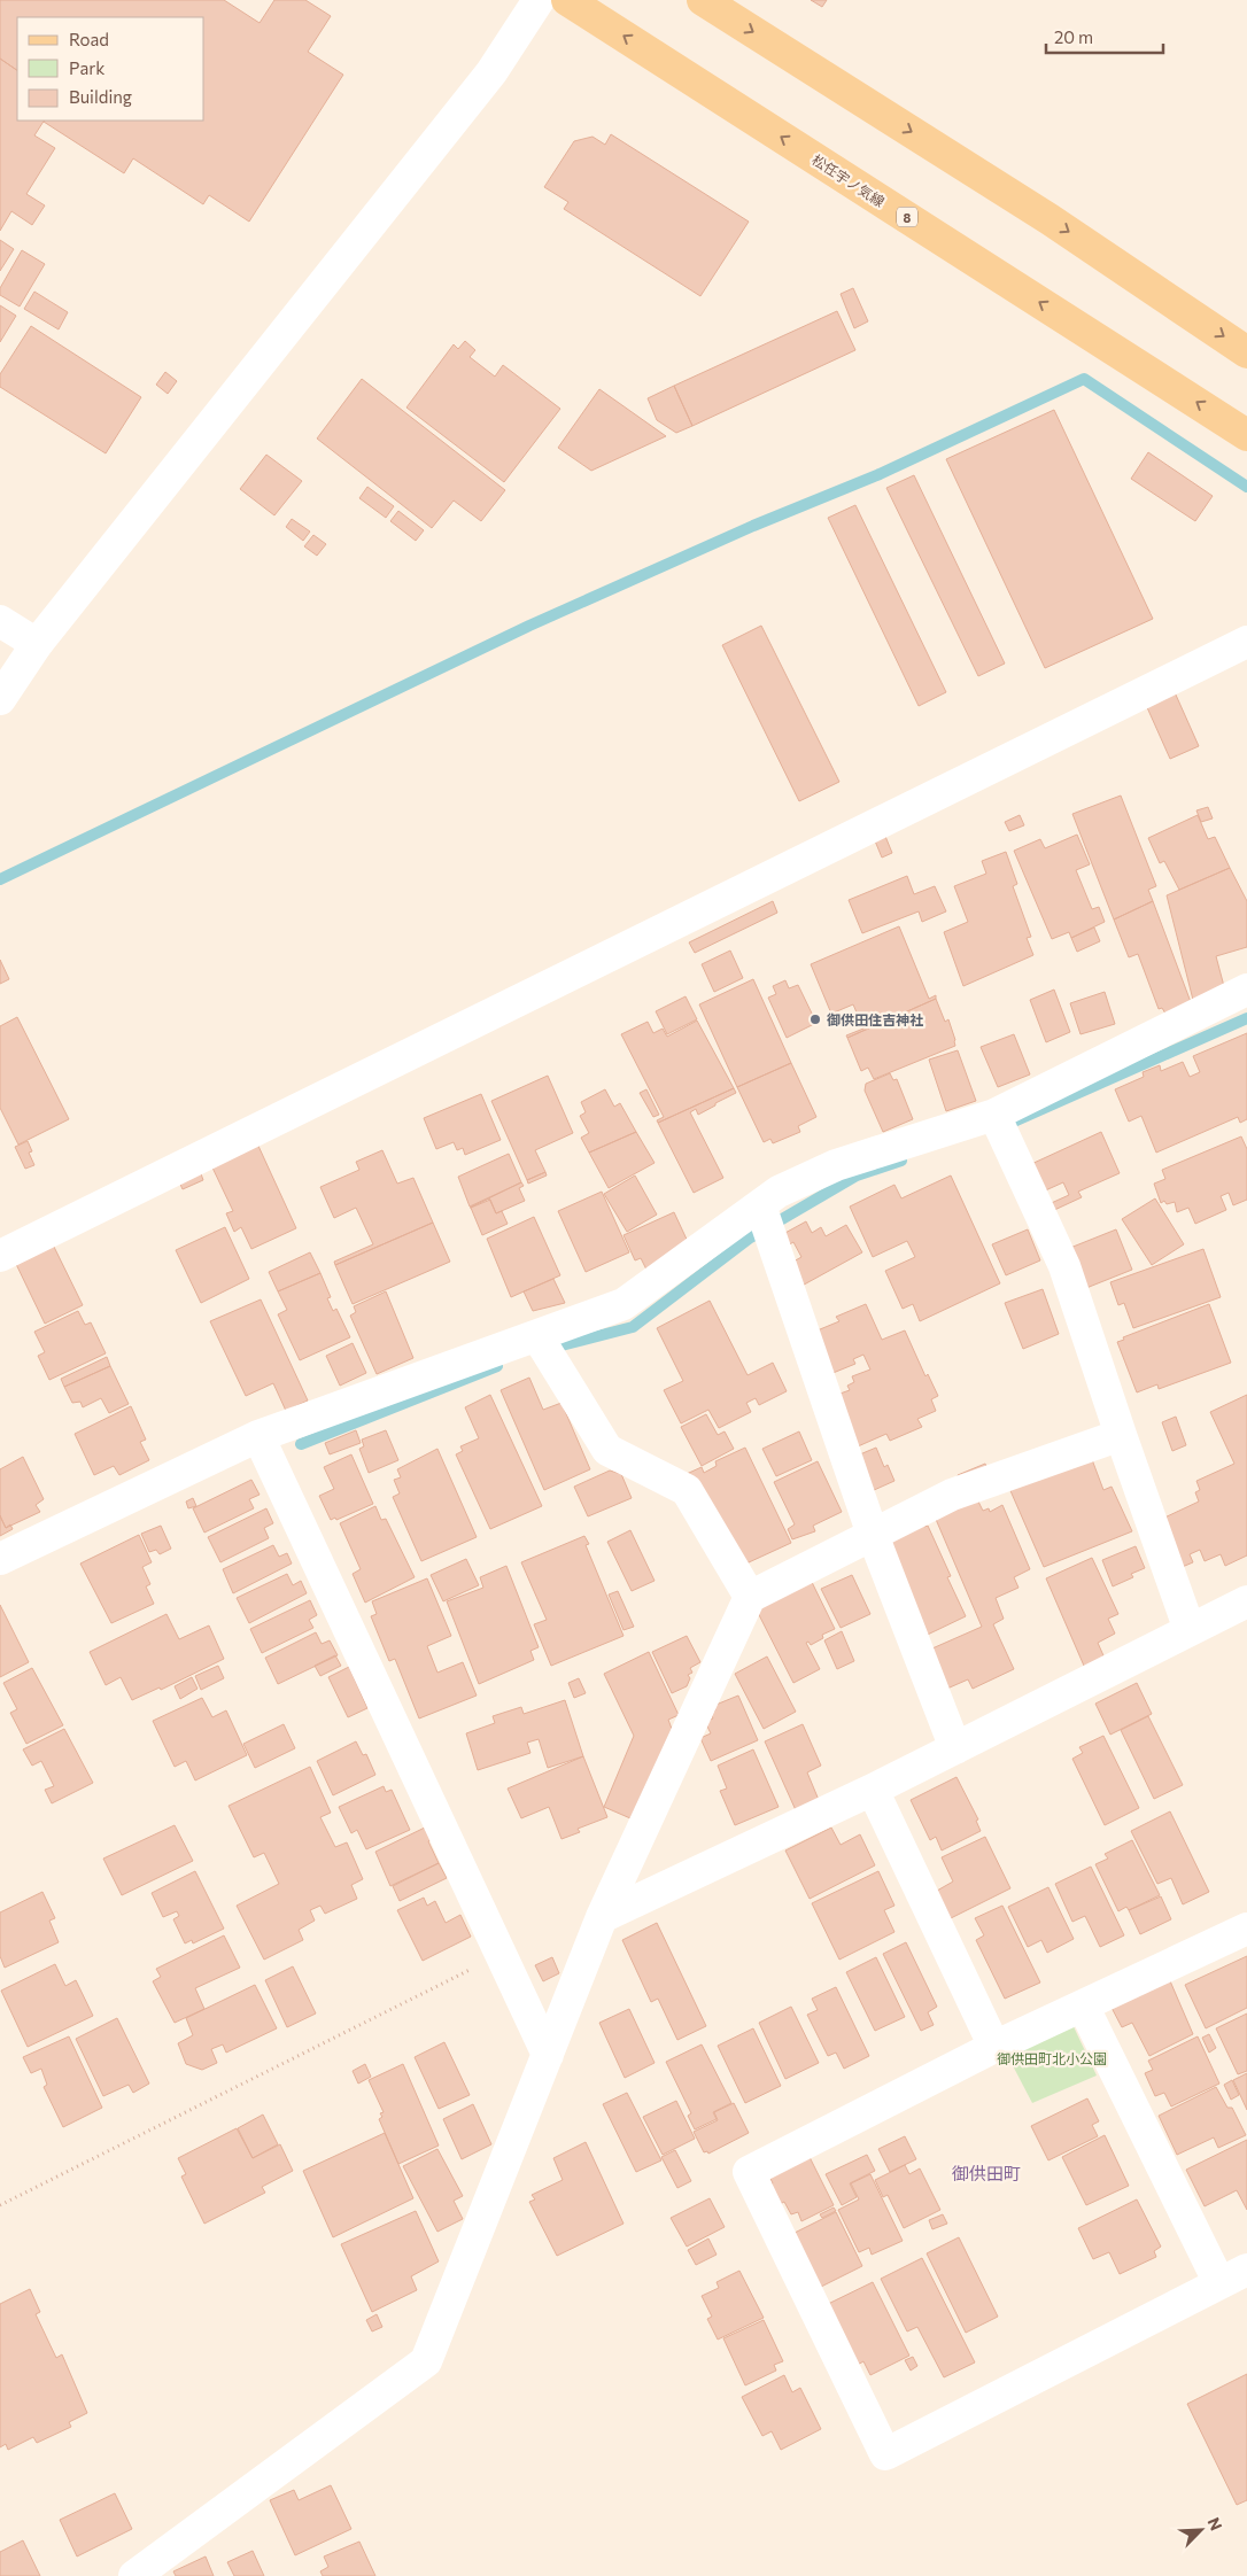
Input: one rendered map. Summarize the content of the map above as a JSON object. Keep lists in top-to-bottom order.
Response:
{
  "streets": {
    "main road": ["松任宇ノ気線", "8"]
  },
  "districts": ["御供田町"],
  "parks": ["御供田町北小公園"],
  "places": ["御供田住吉神社"],
  "legend": ["Road", "Park", "Building"],
  "scale_bar": "20 m",
  "north": "top right"
}
